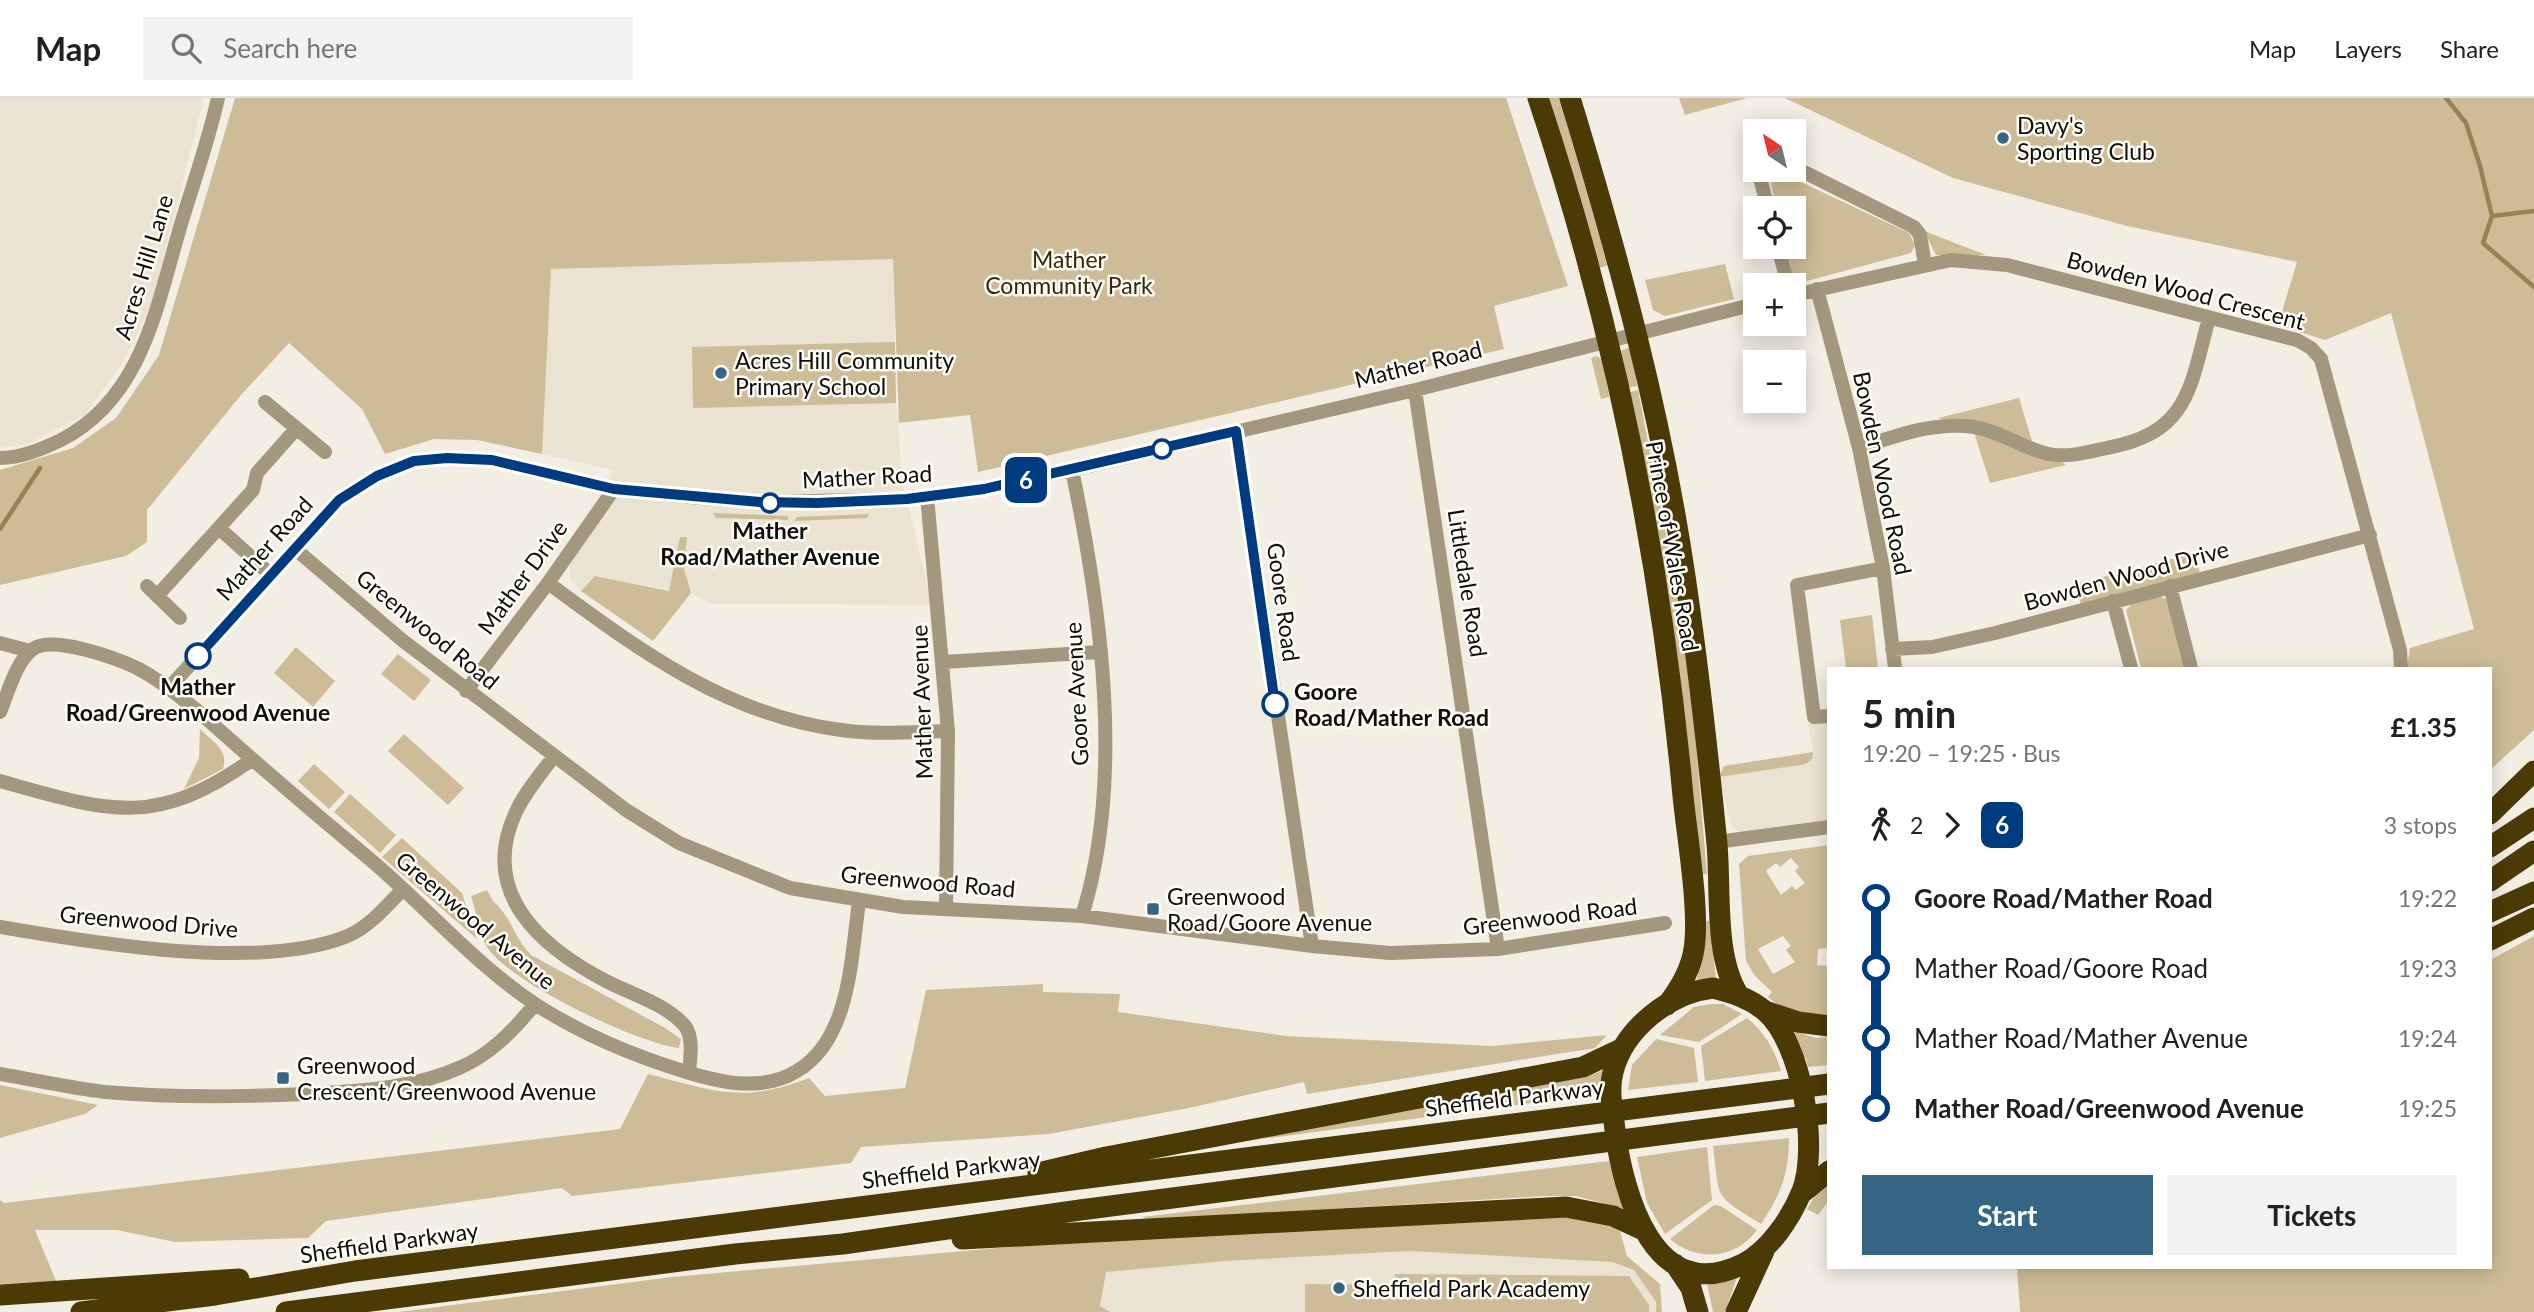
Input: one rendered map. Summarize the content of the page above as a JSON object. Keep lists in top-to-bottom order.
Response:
{
  "streets": {
    "highway": ["Prince of Wales Road", "Sheffield Parkway"],
    "street": [
      "Acres Hill Lane",
      "Bowden Wood Crescent",
      "Mather Road",
      "Bowden Wood Road",
      "Bowden Wood Drive",
      "Mather Drive",
      "Littledale Road",
      "Goore Road",
      "Greenwood Road",
      "Goore Avenue",
      "Mather Avenue",
      "Greenwood Avenue",
      "Greenwood Drive"
    ]
  },
  "crossings": [
    ["Bowden Wood Crescent", "Bowden Wood Road"],
    ["Bowden Wood Crescent", "Bowden Wood Drive"],
    ["Mather Road", "Prince of Wales Road"],
    ["Mather Road", "Mather Drive"],
    ["Mather Road", "Littledale Road"],
    ["Mather Road", "Goore Road"],
    ["Mather Road", "Greenwood Road"],
    ["Mather Road", "Goore Avenue"],
    ["Mather Road", "Mather Avenue"],
    ["Mather Road", "Greenwood Avenue"],
    ["Bowden Wood Road", "Bowden Wood Drive"],
    ["Mather Drive", "Greenwood Road"],
    ["Littledale Road", "Greenwood Road"],
    ["Goore Road", "Greenwood Road"],
    ["Greenwood Road", "Goore Avenue"],
    ["Greenwood Road", "Mather Avenue"],
    ["Greenwood Road", "Greenwood Avenue"],
    ["Greenwood Avenue", "Greenwood Drive"]
  ],
  "parks": ["Mather Community Park"],
  "places": {
    "other": [
      "Davy's Sporting Club",
      "Acres Hill Community Primary School",
      "Mather Road/Mather Avenue",
      "Mather Road/Greenwood Avenue",
      "Goore Road/Mather Road",
      "Sheffield Park Academy"
    ],
    "transit": ["Greenwood Road/Goore Avenue", "Greenwood Crescent/Greenwood Avenue"]
  },
  "lines": ["bus line 6"],
  "north": "top left",
  "page": {
    "header": "Map",
    "search": "Search here",
    "nav": ["Map", "Layers", "Share"],
    "on_map": "6",
    "map_buttons": ["+", "−"],
    "heading": ["5 min", "19:20 – 19:25 · Bus", "£1.35"],
    "legs": ["2", "6", "3 stops"],
    "list": [
      {
        "name": "Goore Road/Mather Road",
        "value": "19:22"
      },
      {
        "name": "Mather Road/Goore Road",
        "value": "19:23"
      },
      {
        "name": "Mather Road/Mather Avenue",
        "value": "19:24"
      },
      {
        "name": "Mather Road/Greenwood Avenue",
        "value": "19:25"
      }
    ],
    "buttons": ["Start", "Tickets"]
  }
}
